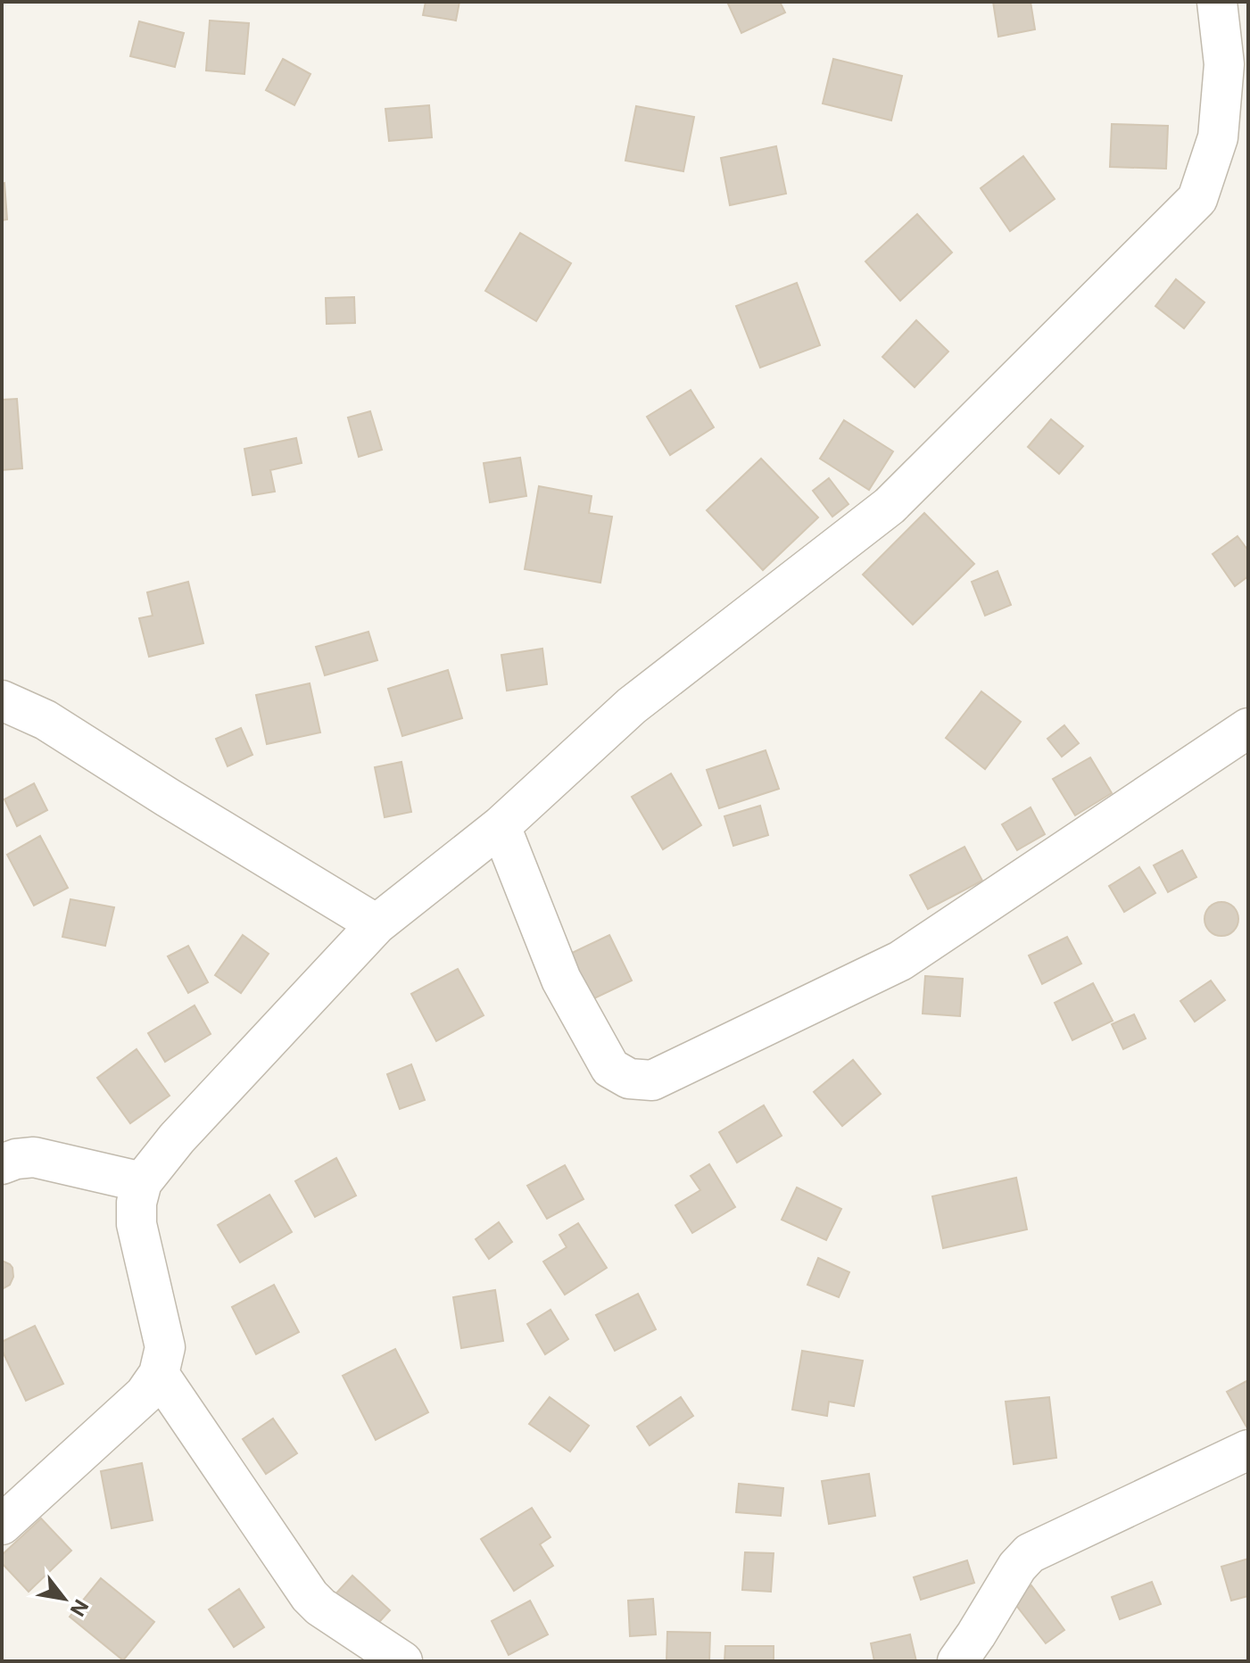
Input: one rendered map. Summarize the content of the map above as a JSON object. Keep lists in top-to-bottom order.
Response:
{
  "north": "bottom right"
}
